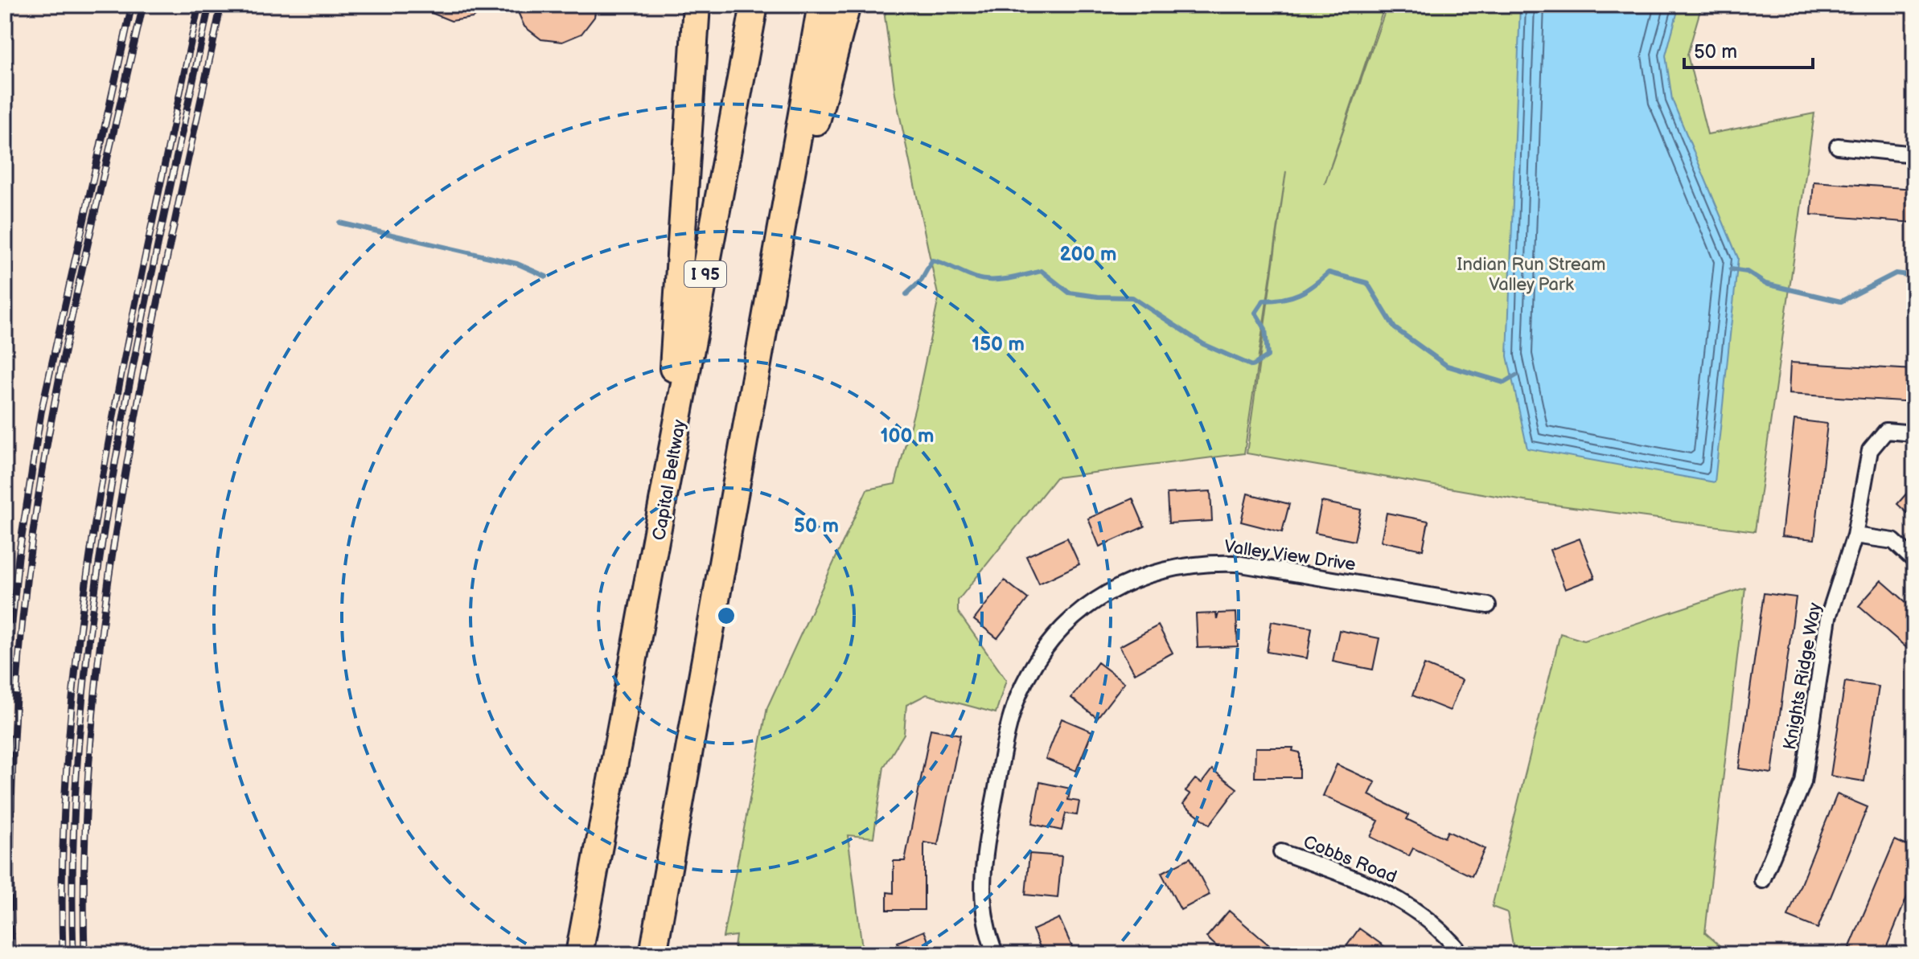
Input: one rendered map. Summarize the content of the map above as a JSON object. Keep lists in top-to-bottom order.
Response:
{
  "streets": {
    "highway": ["I 95", "Capital Beltway"],
    "street": ["Valley View Drive", "Knights Ridge Way", "Cobbs Road"]
  },
  "parks": ["Indian Run Stream Valley Park"],
  "scale_bar": "50 m",
  "rings": [
    "200 m",
    "150 m",
    "100 m",
    "50 m"
  ]
}
